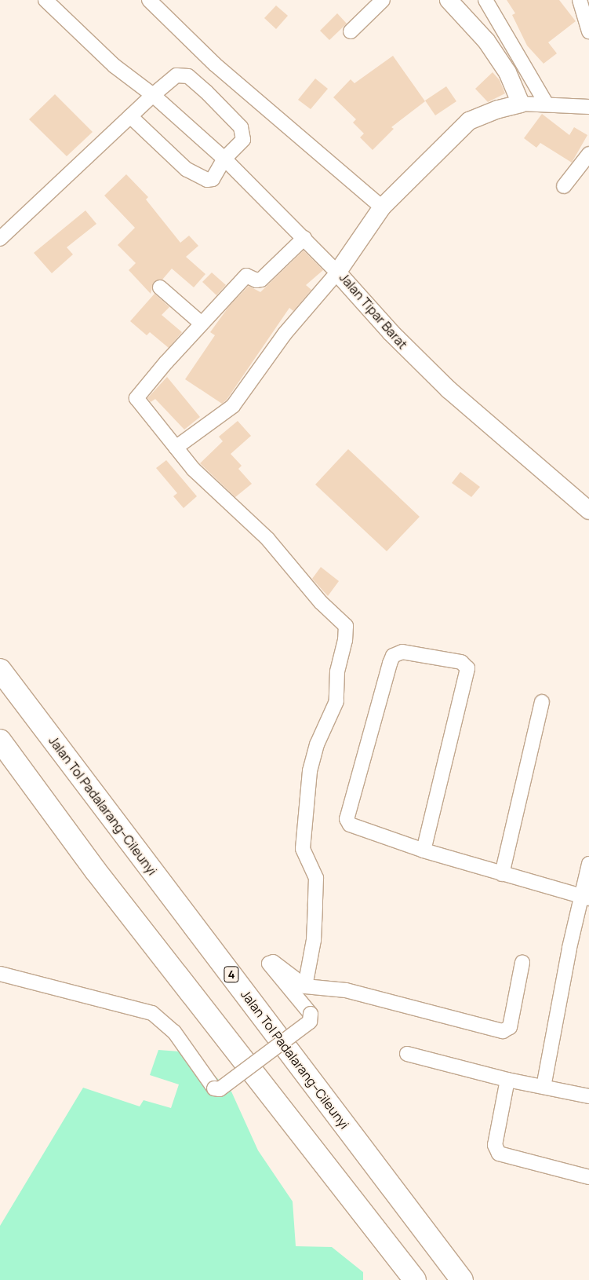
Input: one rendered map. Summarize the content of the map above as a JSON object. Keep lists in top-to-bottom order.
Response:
{
  "streets": {
    "highway": ["Jalan Tol Padalarang–Cileunyi", "4"],
    "street": ["Jalan Tipar Barat"]
  }
}
